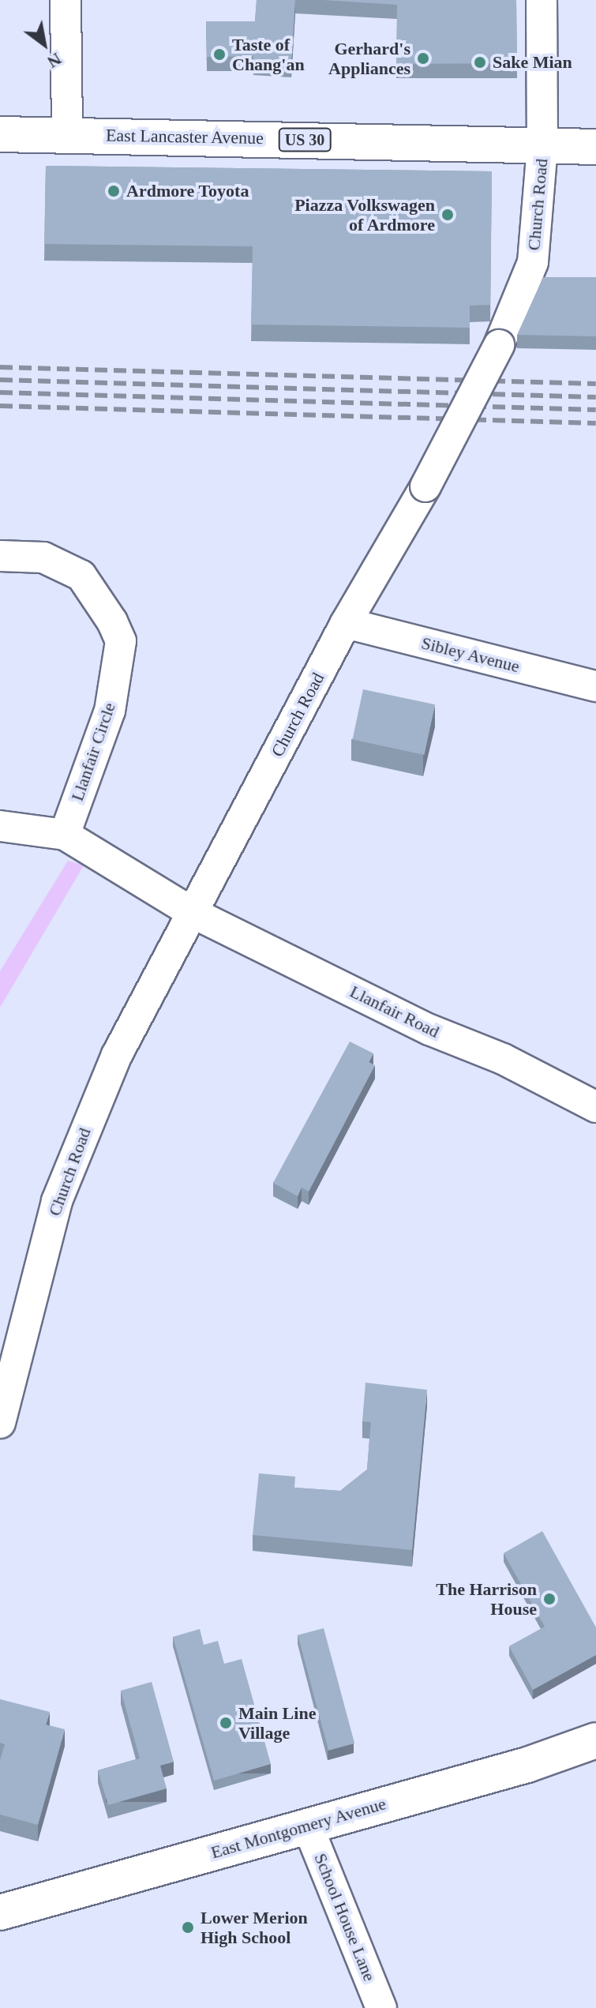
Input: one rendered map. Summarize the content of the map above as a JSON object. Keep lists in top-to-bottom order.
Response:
{
  "streets": {
    "main road": ["East Lancaster Avenue", "US 30", "East Montgomery Avenue"],
    "street": [
      "Church Road",
      "Sibley Avenue",
      "Llanfair Circle",
      "Llanfair Road",
      "School House Lane"
    ]
  },
  "crossings": [
    ["East Lancaster Avenue", "Church Road"],
    ["Church Road", "Sibley Avenue"],
    ["Church Road", "Llanfair Road"],
    ["East Montgomery Avenue", "School House Lane"]
  ],
  "places": [
    "Taste of Chang'an",
    "Gerhard's Appliances",
    "Sake Mian",
    "Ardmore Toyota",
    "Piazza Volkswagen of Ardmore",
    "The Harrison House",
    "Main Line Village",
    "Lower Merion High School"
  ],
  "north": "bottom right"
}
